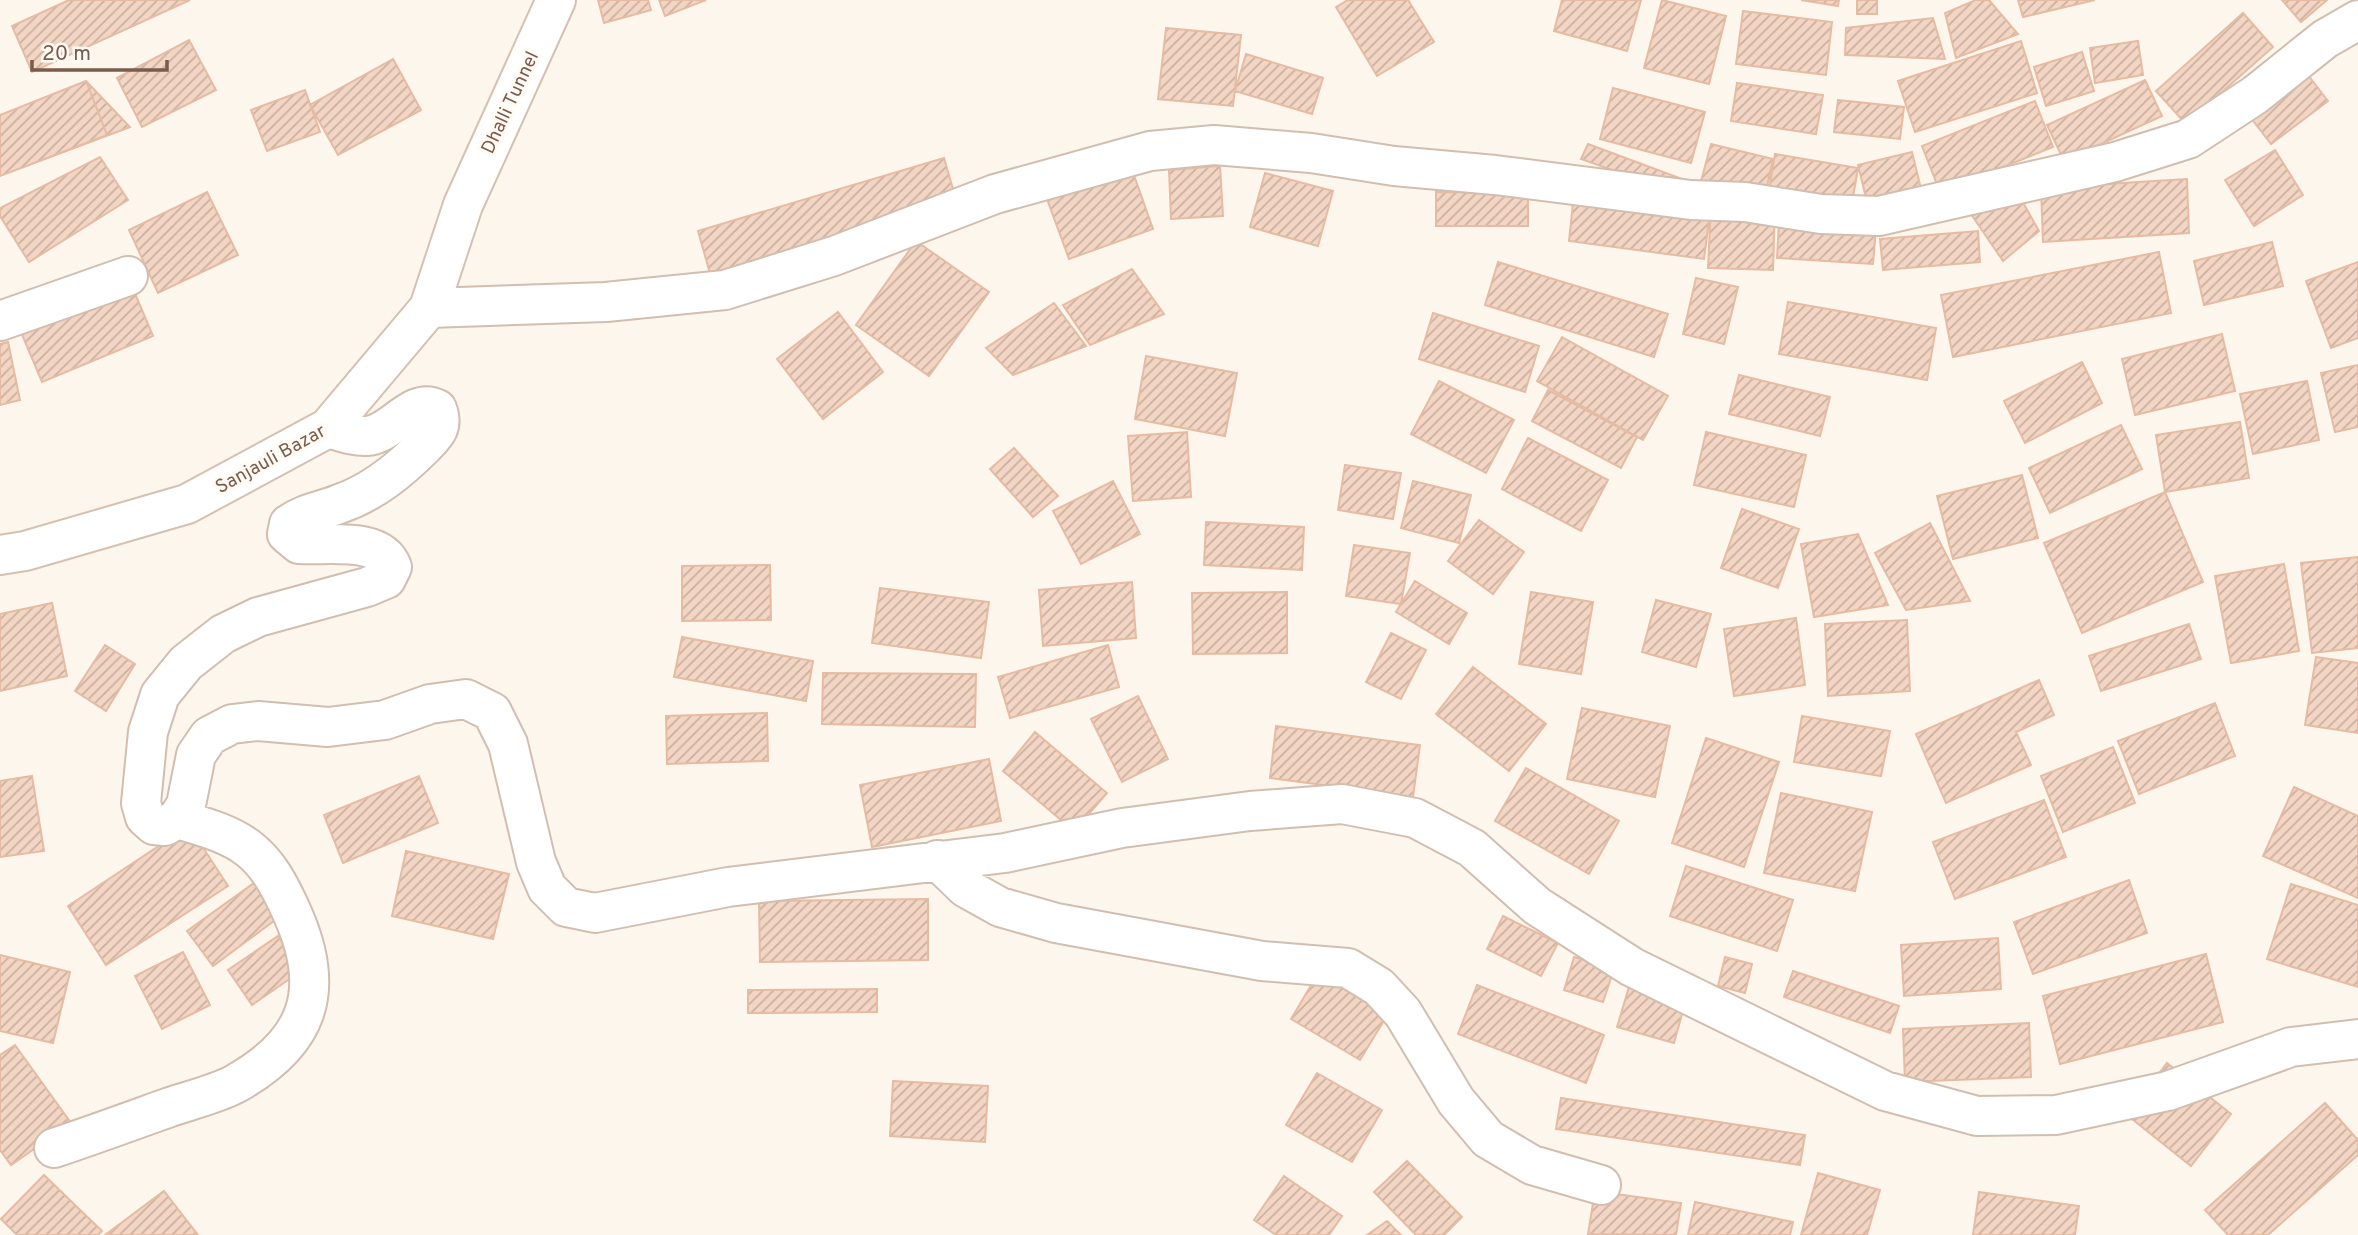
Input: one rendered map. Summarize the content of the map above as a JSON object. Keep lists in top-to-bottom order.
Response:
{
  "streets": {
    "street": ["Dhalli Tunnel", "Sanjauli Bazar"]
  },
  "crossings": [
    ["Dhalli Tunnel", "Sanjauli Bazar"]
  ],
  "scale_bar": "20 m"
}
